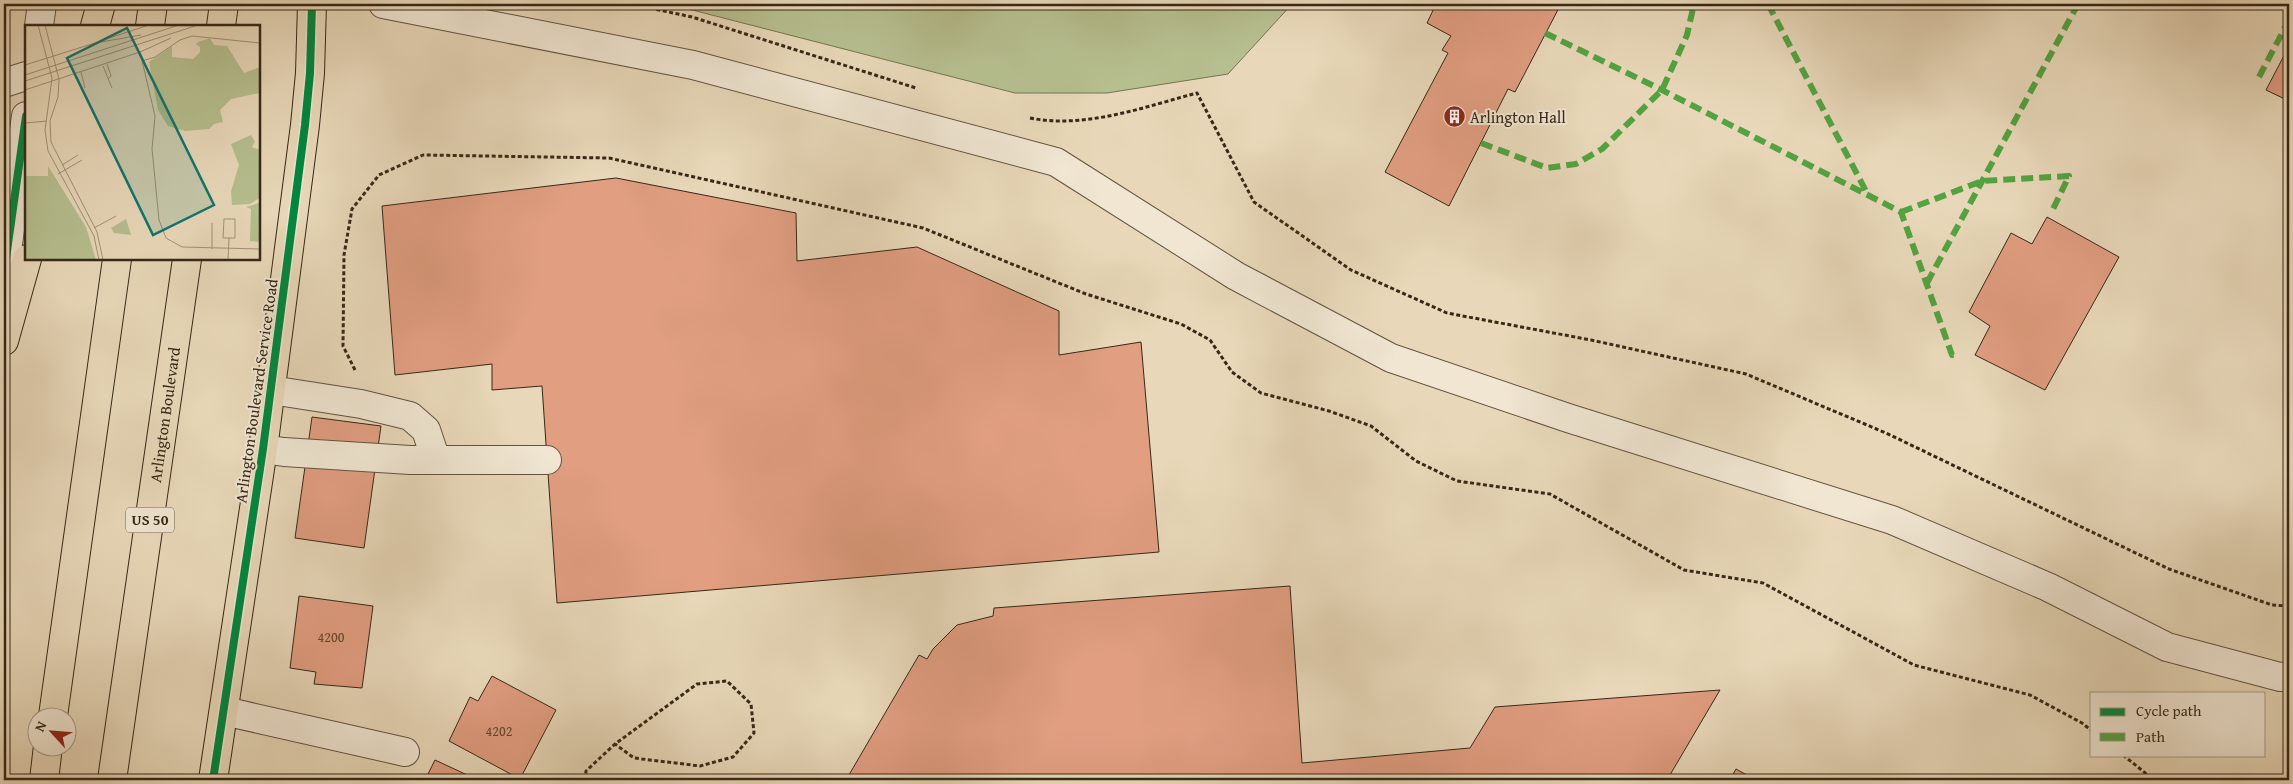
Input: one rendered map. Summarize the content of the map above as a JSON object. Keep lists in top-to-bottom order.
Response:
{
  "streets": {
    "main road": ["Arlington Boulevard Service Road", "Arlington Boulevard", "US 50"]
  },
  "places": {
    "building": ["Arlington Hall"]
  },
  "house_numbers": ["4200", "4202"],
  "legend": ["Cycle path", "Path"],
  "north": "top left"
}
